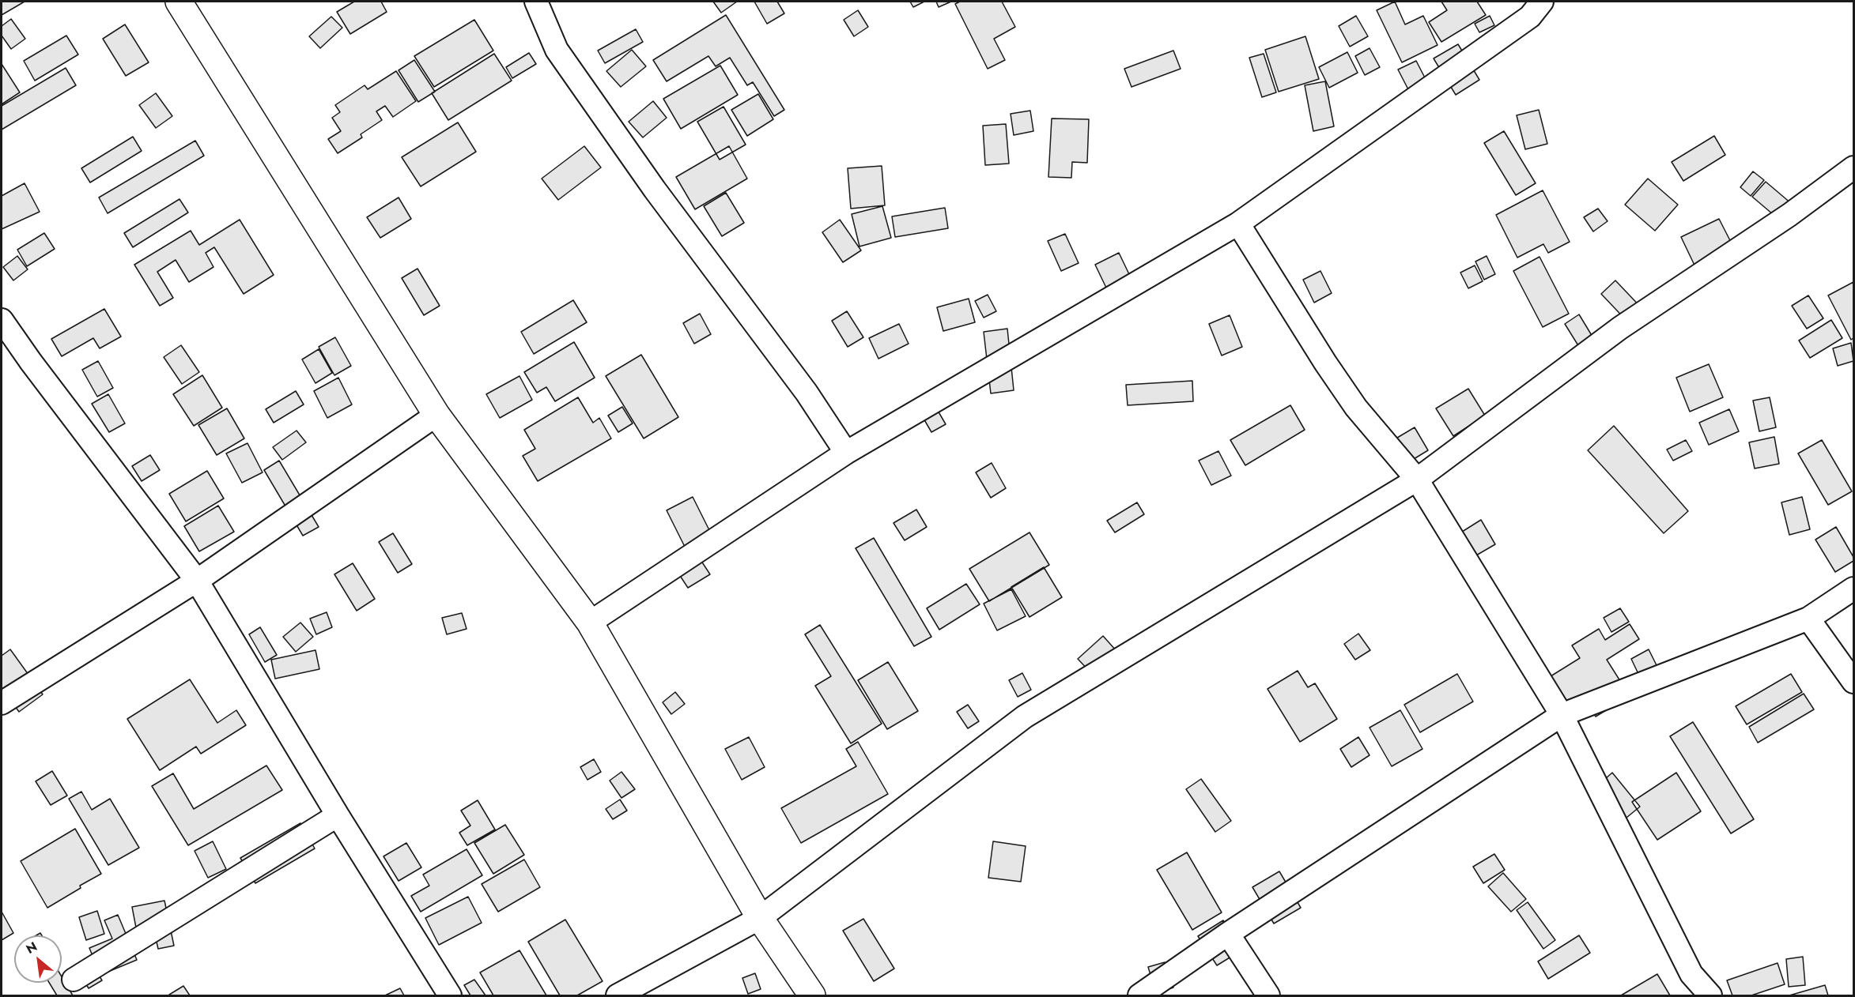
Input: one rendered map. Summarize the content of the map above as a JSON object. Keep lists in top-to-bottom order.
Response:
{
  "north": "top left"
}
